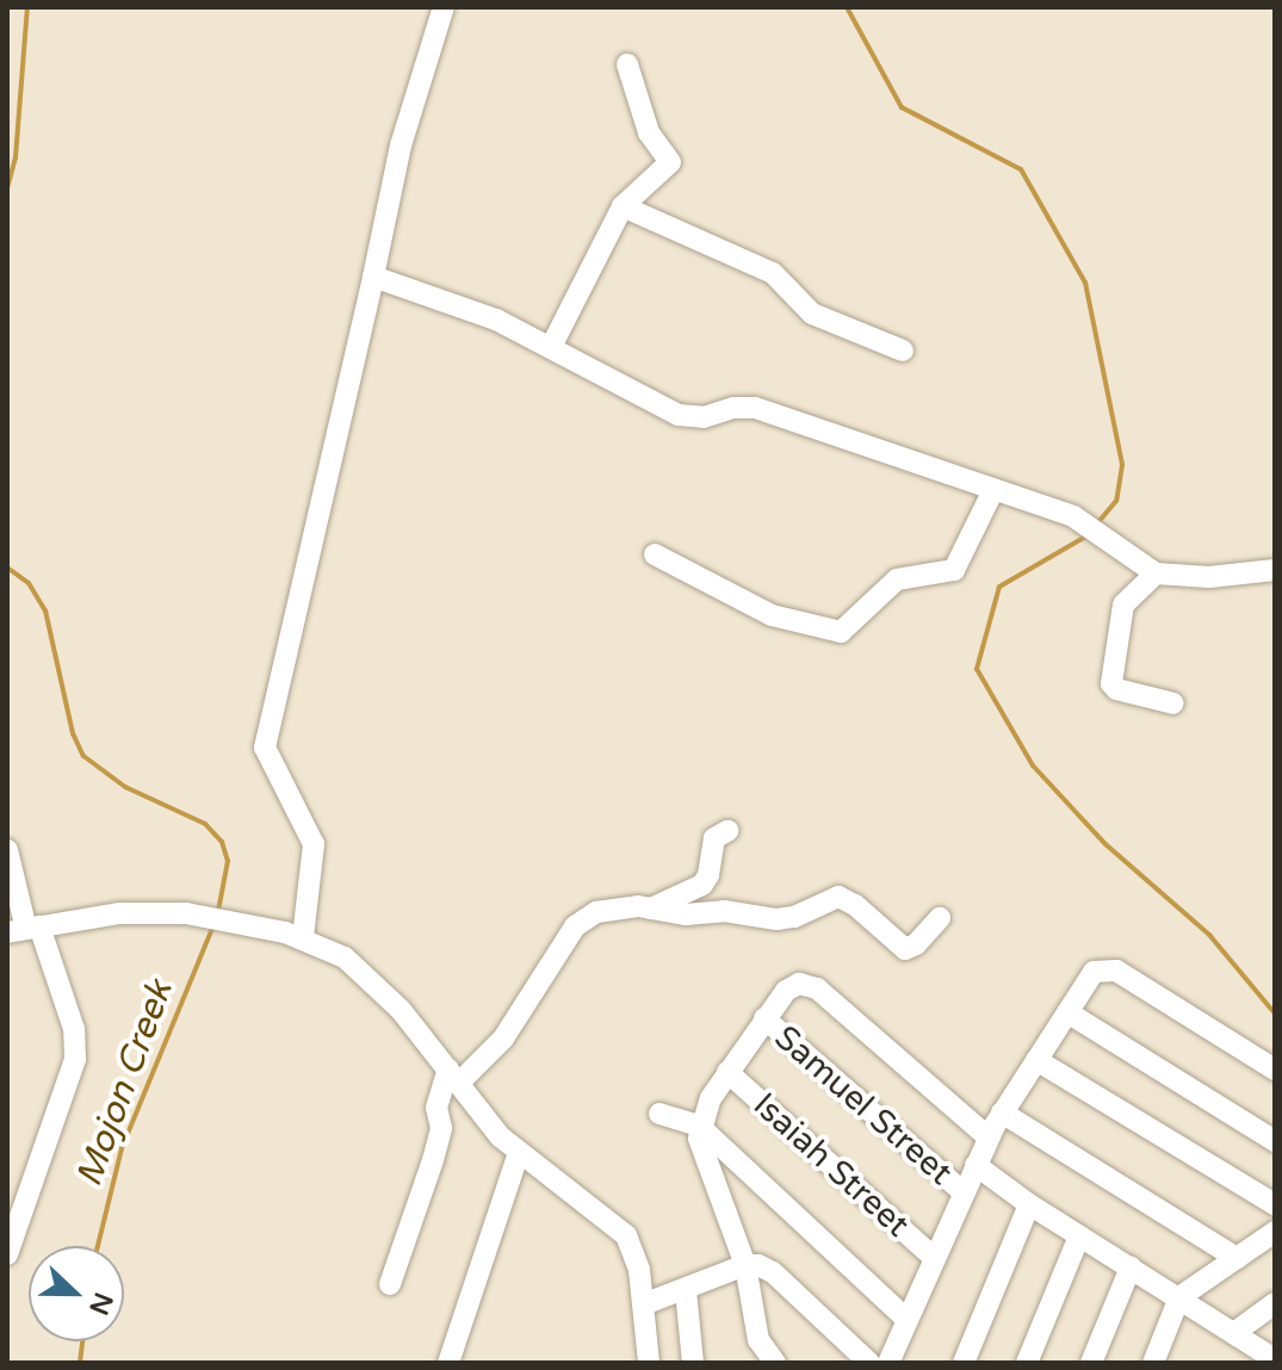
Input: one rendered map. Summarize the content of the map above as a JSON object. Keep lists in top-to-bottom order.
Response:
{
  "streets": {
    "street": ["Samuel Street", "Isaiah Street"]
  },
  "water": ["Mojon Creek"],
  "north": "right"
}
